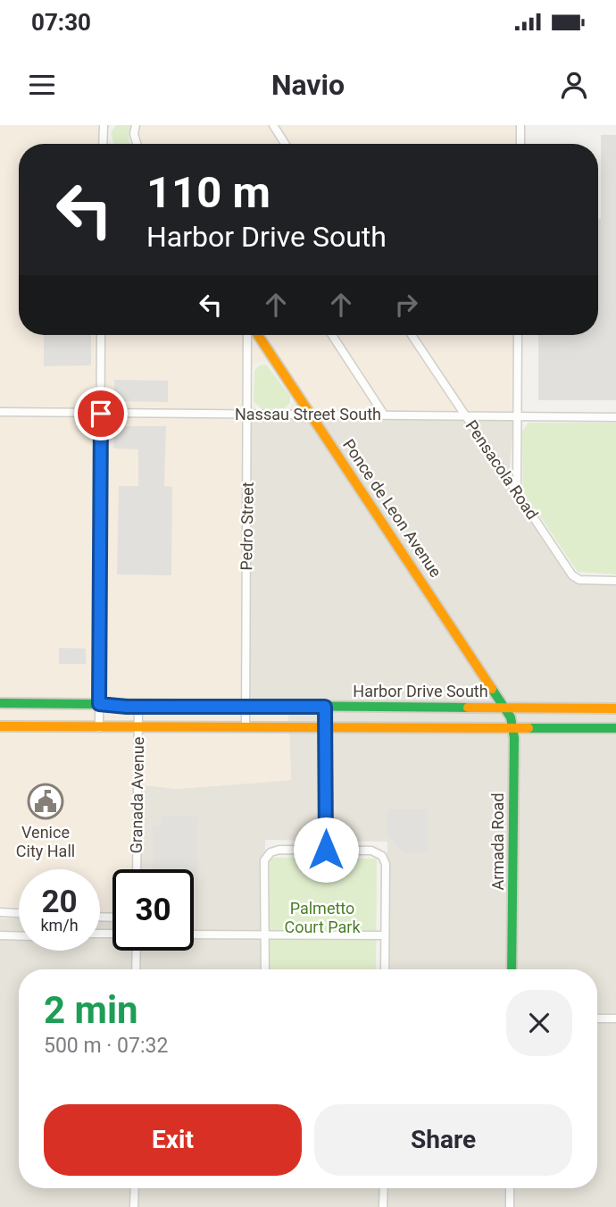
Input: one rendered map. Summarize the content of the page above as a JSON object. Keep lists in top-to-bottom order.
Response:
{
  "streets": {
    "street": [
      "Nassau Street South",
      "Pensacola Road",
      "Ponce de Leon Avenue",
      "Pedro Street",
      "Harbor Drive South",
      "Granada Avenue",
      "Armada Road"
    ]
  },
  "crossings": [
    ["Nassau Street South", "Pensacola Road"],
    ["Nassau Street South", "Ponce de Leon Avenue"],
    ["Nassau Street South", "Pedro Street"],
    ["Ponce de Leon Avenue", "Harbor Drive South"],
    ["Ponce de Leon Avenue", "Armada Road"],
    ["Pedro Street", "Harbor Drive South"],
    ["Harbor Drive South", "Granada Avenue"],
    ["Harbor Drive South", "Armada Road"]
  ],
  "parks": ["Palmetto Court Park"],
  "places": {
    "public building": ["Venice City Hall"]
  },
  "page": {
    "status": "07:30",
    "header": "Navio",
    "turn": ["110 m", "Harbor Drive South"],
    "speed": "20 km/h",
    "limit": "30",
    "heading": ["2 min", "500 m · 07:32"],
    "buttons": ["Exit", "Share"]
  }
}
